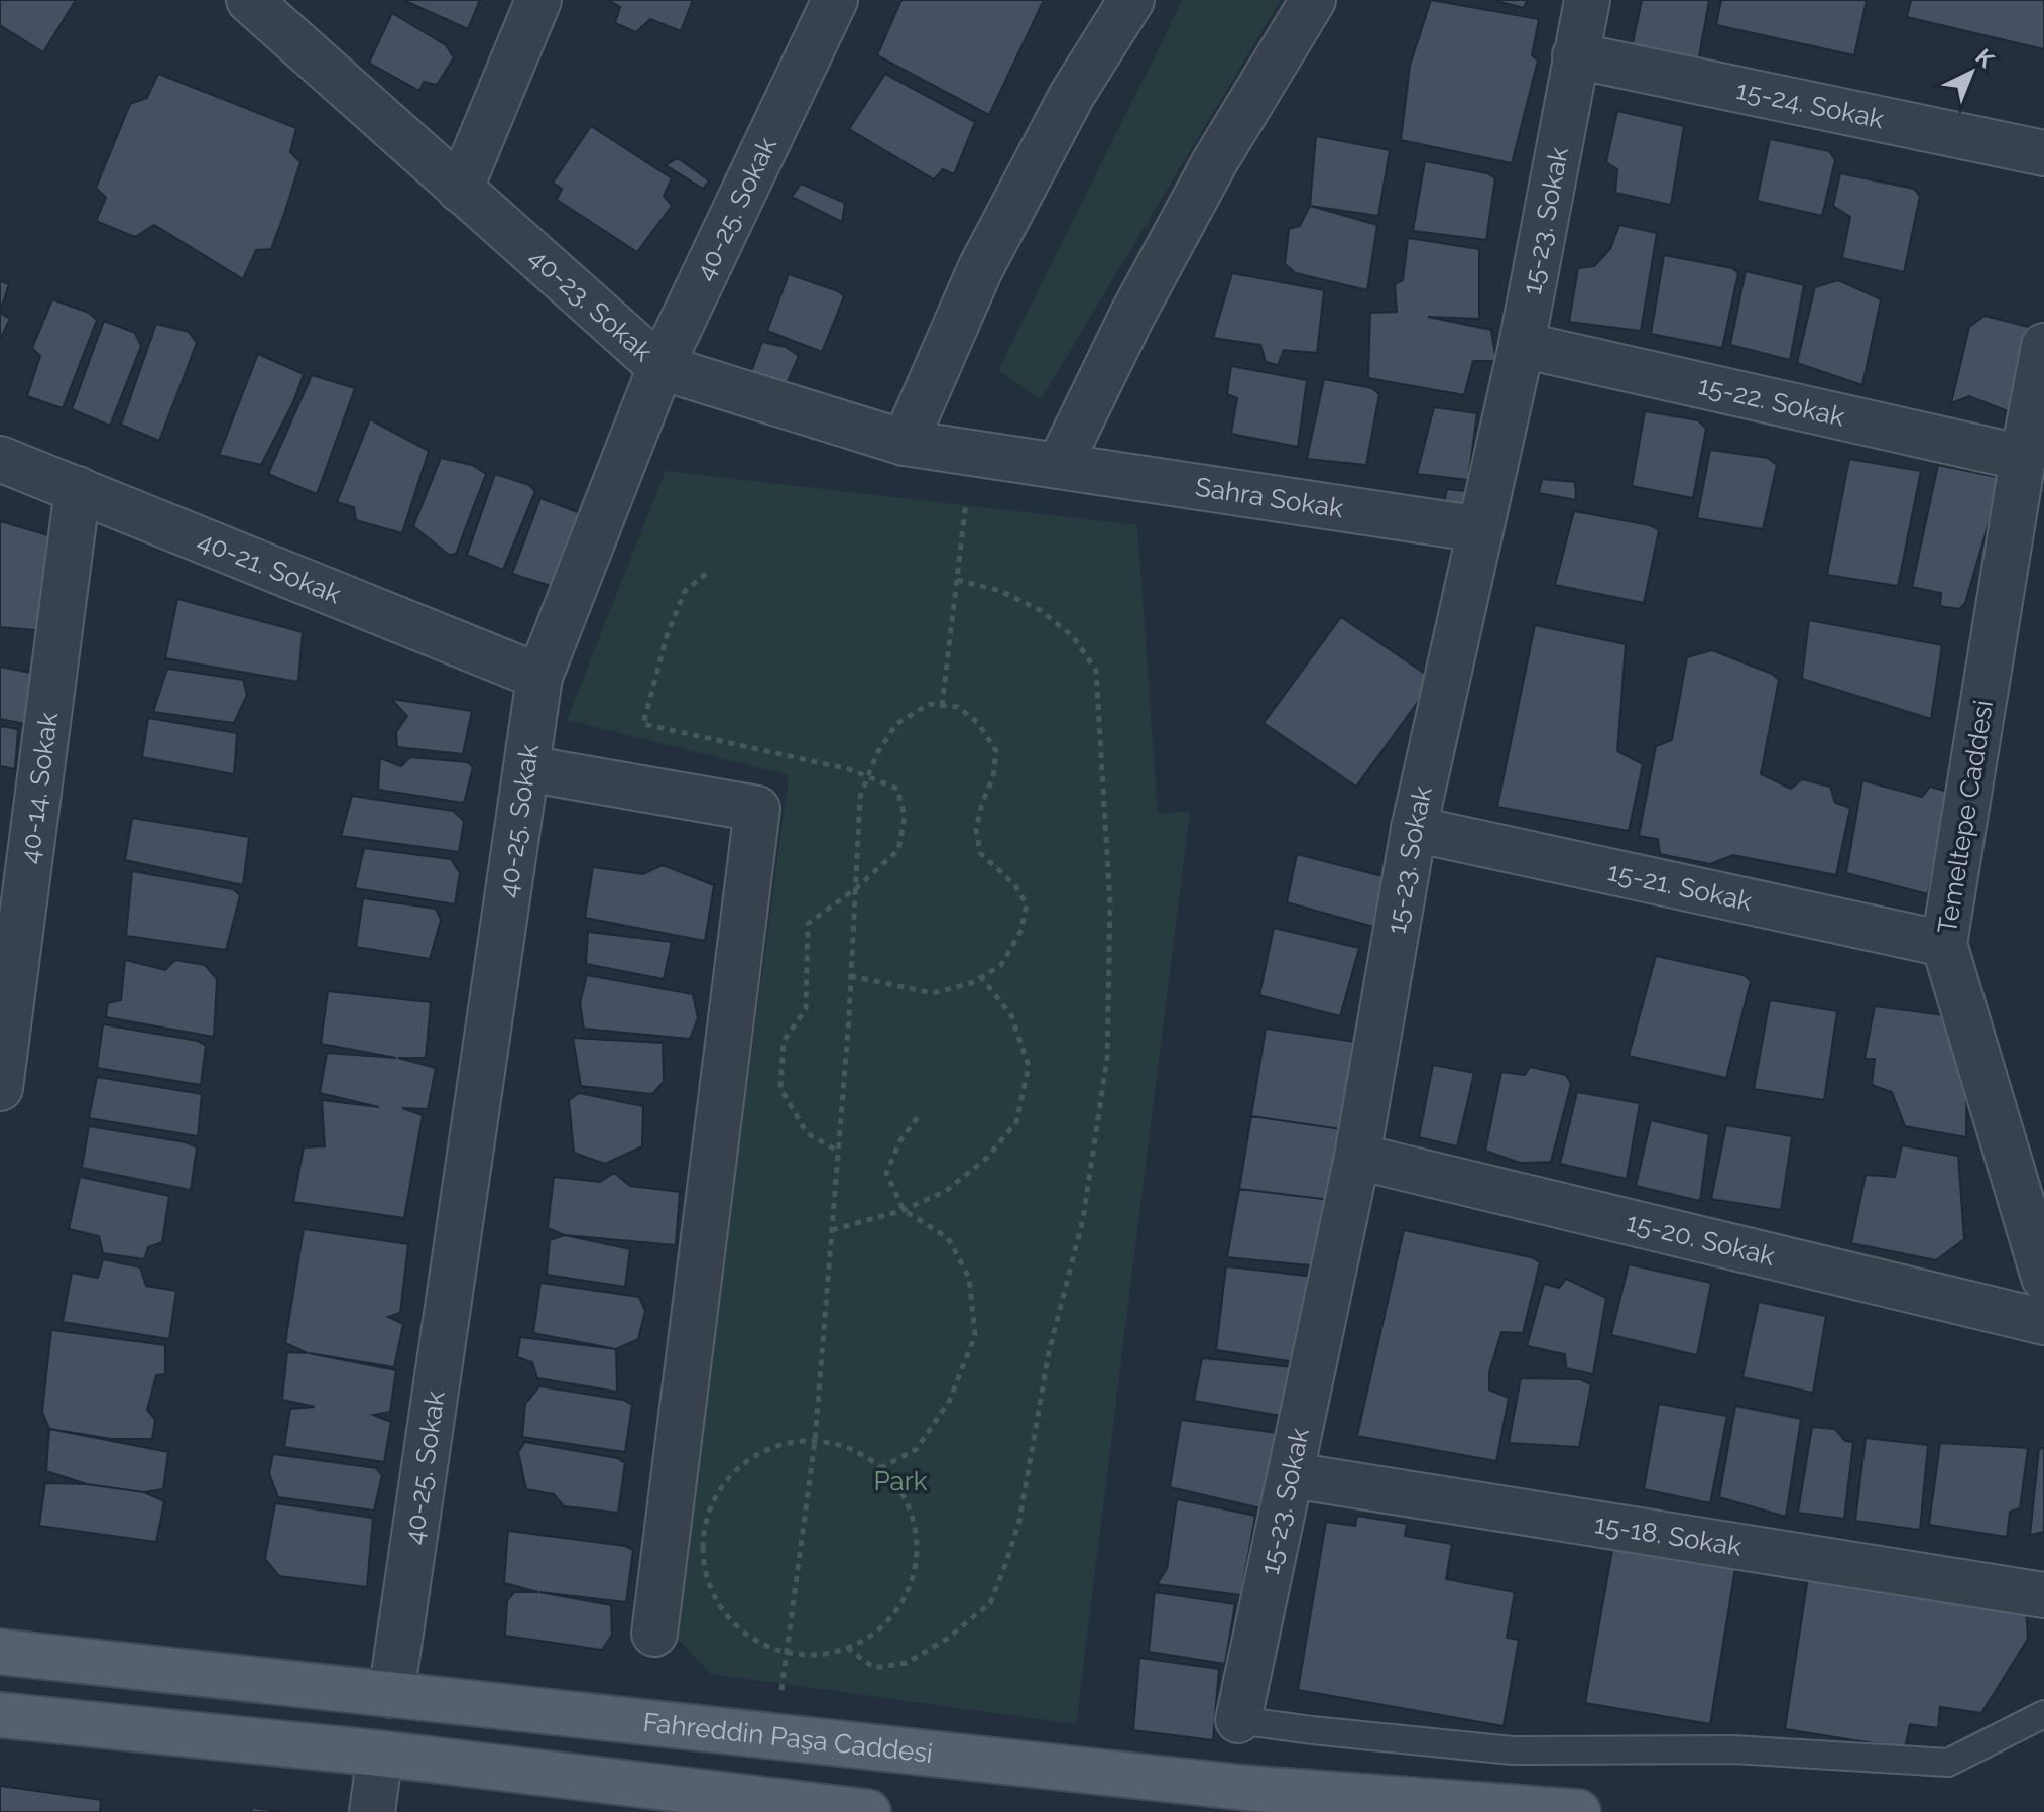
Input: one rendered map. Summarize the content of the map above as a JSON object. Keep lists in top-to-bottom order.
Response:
{
  "streets": {
    "main road": ["Fahreddin Paşa Caddesi"],
    "street": [
      "15-24. Sokak",
      "40-25. Sokak",
      "15-23. Sokak",
      "40-23. Sokak",
      "15-22. Sokak",
      "Sahra Sokak",
      "40-21. Sokak",
      "40-14. Sokak",
      "Temeltepe Caddesi",
      "15-21. Sokak",
      "15-20. Sokak",
      "15-18. Sokak"
    ]
  },
  "crossings": [
    ["15-24. Sokak", "15-23. Sokak"],
    ["40-25. Sokak", "40-23. Sokak"],
    ["40-25. Sokak", "40-21. Sokak"],
    ["40-25. Sokak", "Fahreddin Paşa Caddesi"],
    ["15-23. Sokak", "15-22. Sokak"],
    ["15-23. Sokak", "Sahra Sokak"],
    ["15-23. Sokak", "15-21. Sokak"],
    ["15-23. Sokak", "15-20. Sokak"],
    ["15-23. Sokak", "15-18. Sokak"],
    ["40-23. Sokak", "Sahra Sokak"],
    ["15-22. Sokak", "Temeltepe Caddesi"],
    ["40-21. Sokak", "40-14. Sokak"],
    ["Temeltepe Caddesi", "15-21. Sokak"]
  ],
  "parks": ["Park"],
  "north": "top right"
}
